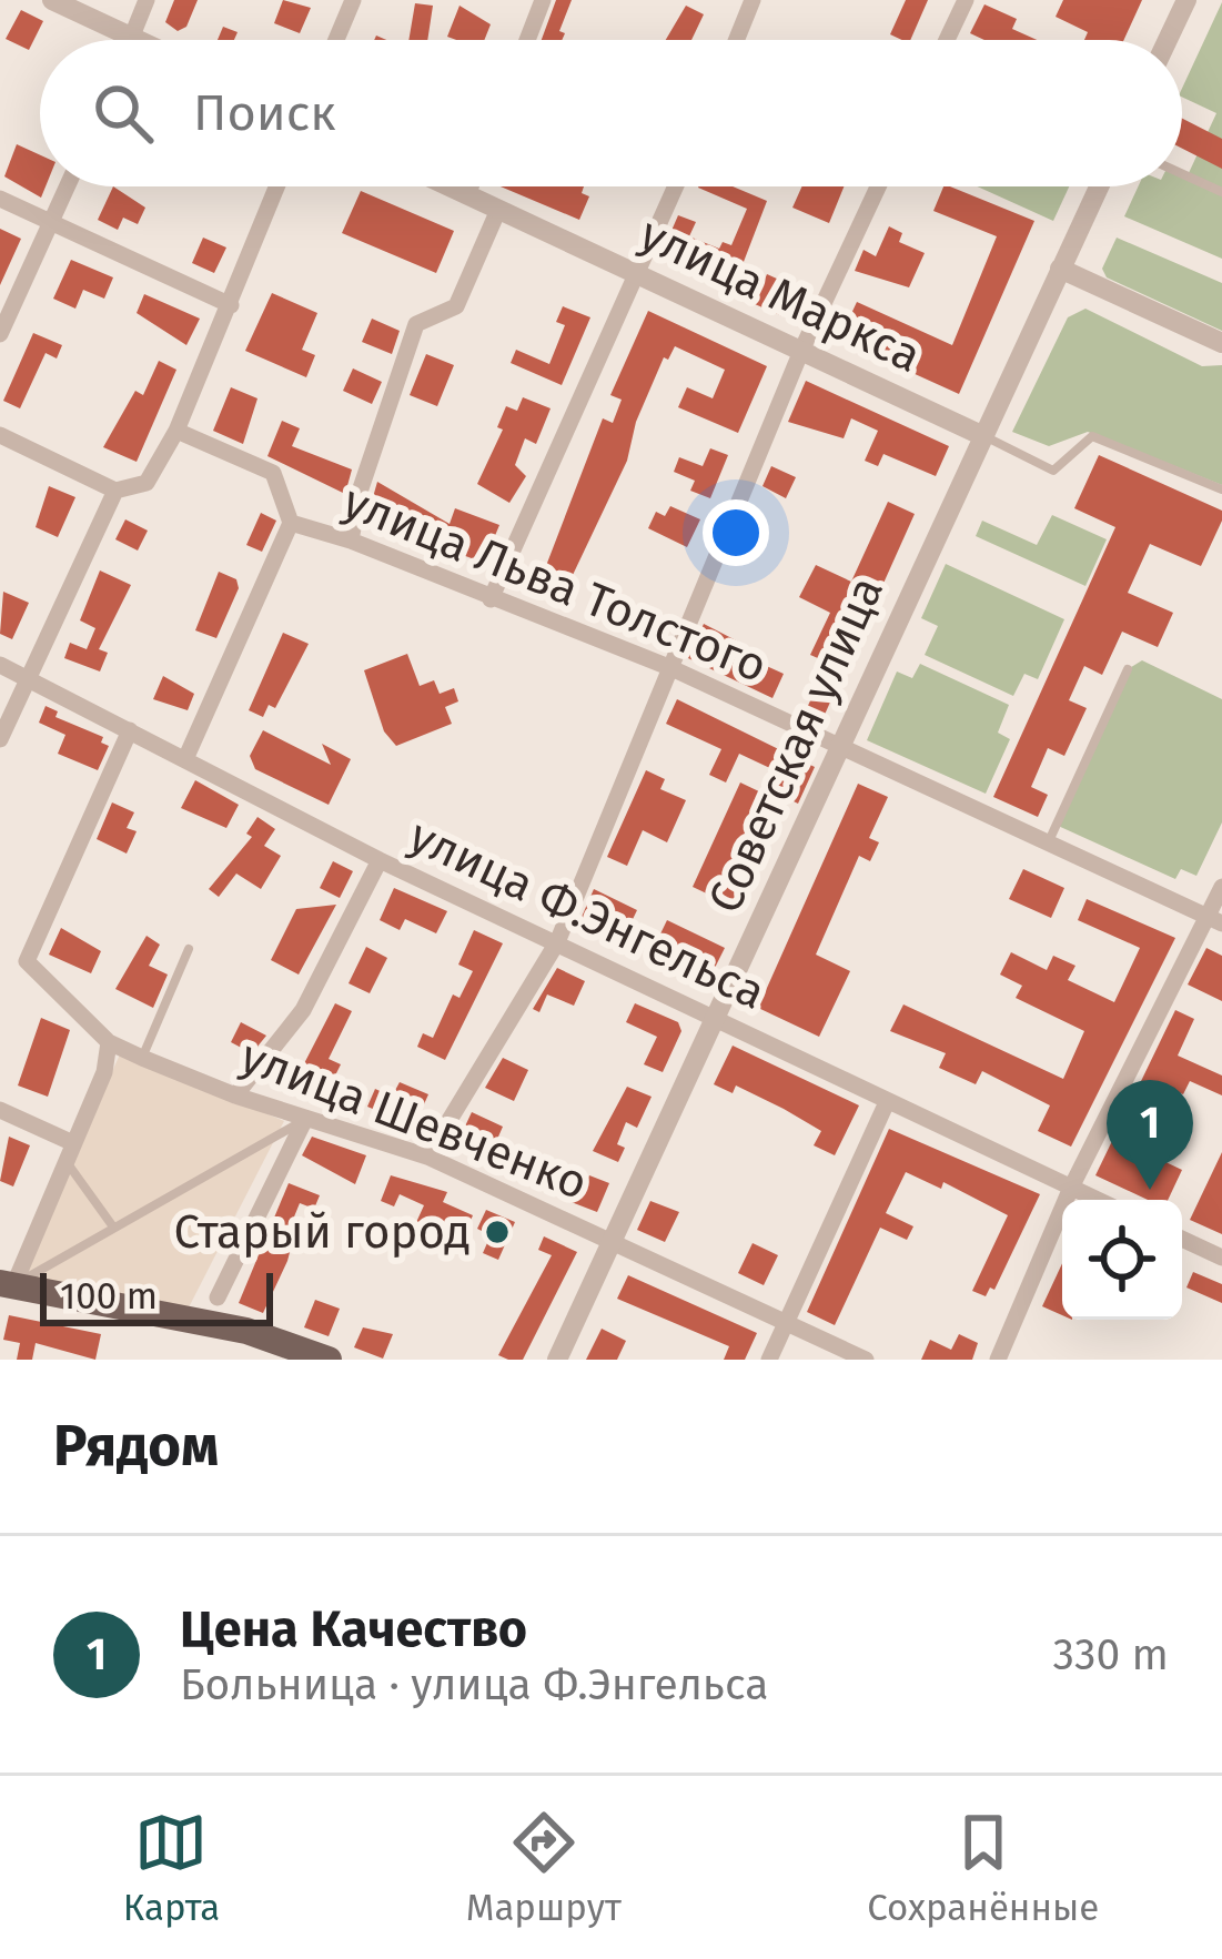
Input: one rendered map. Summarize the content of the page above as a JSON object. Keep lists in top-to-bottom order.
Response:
{
  "streets": {
    "street": [
      "улица Маркса",
      "улица Льва Толстого",
      "Советская улица",
      "улица Ф.Энгельса",
      "улица Шевченко"
    ]
  },
  "crossings": [
    ["улица Маркса", "Советская улица"],
    ["улица Льва Толстого", "Советская улица"],
    ["Советская улица", "улица Ф.Энгельса"],
    ["Советская улица", "улица Шевченко"],
    ["улица Ф.Энгельса", "улица Шевченко"]
  ],
  "places": ["Старый город"],
  "scale_bar": "100 m",
  "page": {
    "search": "Поиск",
    "pins": "1",
    "scale": "100 m",
    "heading": "Рядом",
    "list": [
      {
        "mark": "1",
        "name": "Цена Качество",
        "note": "Больница · улица Ф.Энгельса",
        "value": "330 m"
      }
    ],
    "nav": ["Карта", "Маршрут", "Сохранённые"]
  }
}
